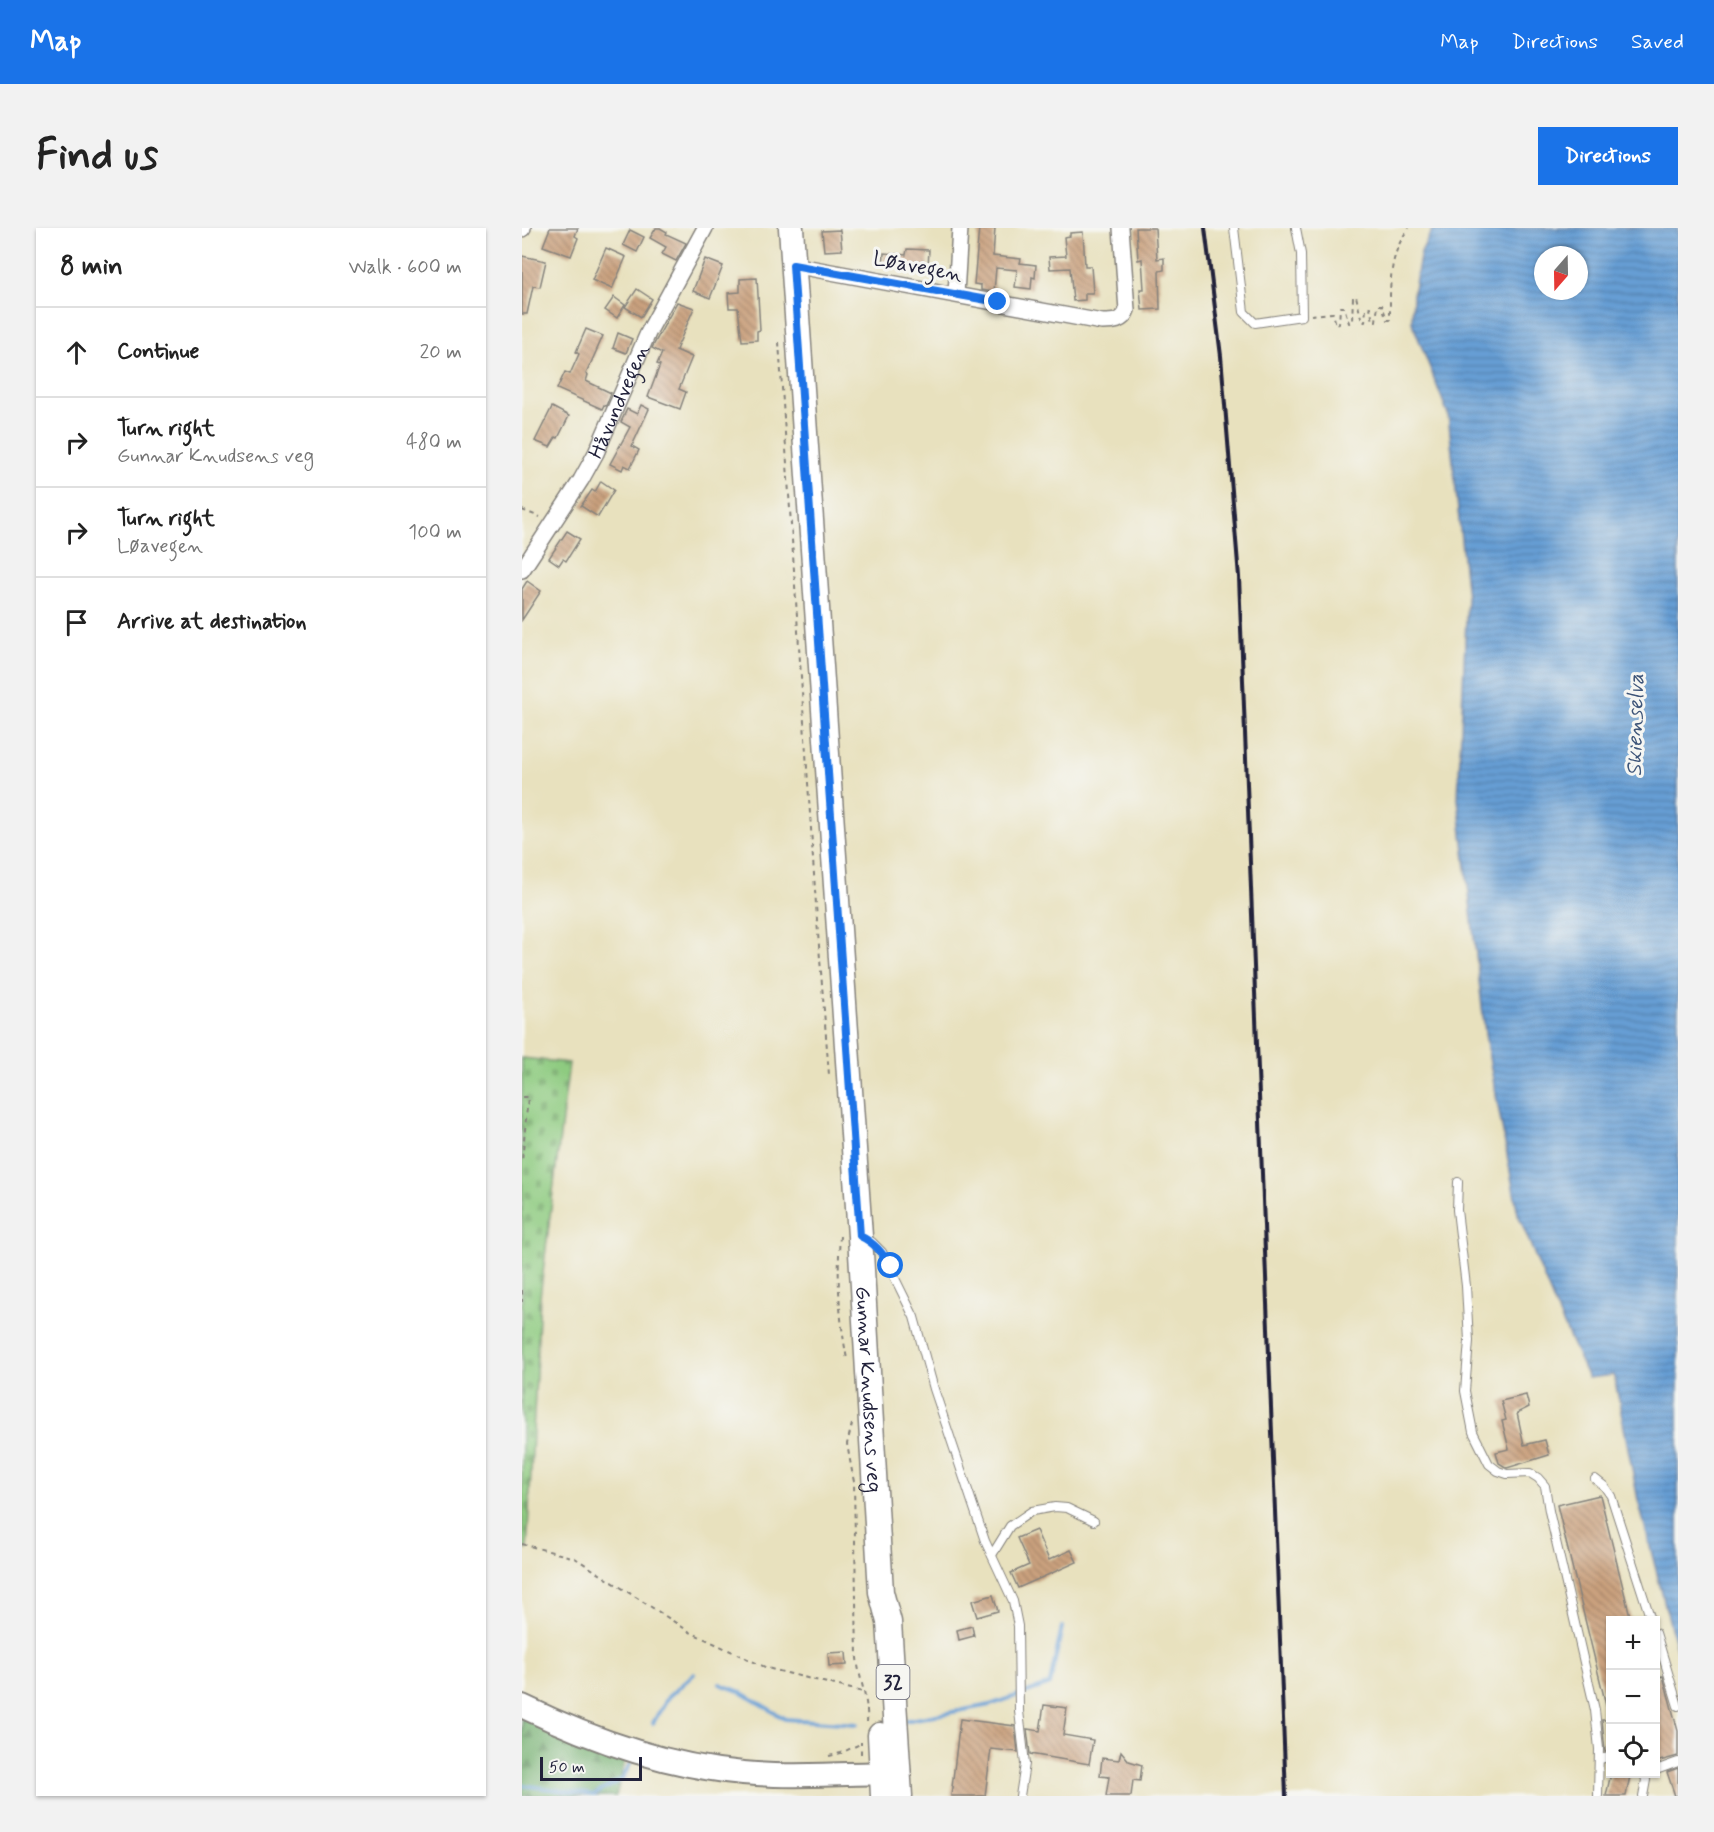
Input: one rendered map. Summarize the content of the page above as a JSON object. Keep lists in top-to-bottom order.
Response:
{
  "streets": {
    "main road": ["Gunnar Knudsens veg", "32"],
    "street": ["Løavegen", "Håvundvegen"]
  },
  "crossings": [
    ["Løavegen", "Gunnar Knudsens veg"],
    ["Løavegen", "32"],
    ["Gunnar Knudsens veg", "32"]
  ],
  "water": ["Skienselva"],
  "scale_bar": "50 m",
  "north": "bottom",
  "page": {
    "header": "Map",
    "nav": ["Map", "Directions", "Saved"],
    "buttons": "Directions",
    "title": "Find us",
    "heading": ["8 min", "Walk · 600 m"],
    "list": [
      ["Continue", "20 m"],
      ["Turn right", "Gunnar Knudsens veg", "480 m"],
      ["Turn right", "Løavegen", "100 m"],
      "Arrive at destination"
    ],
    "map_buttons": ["+", "−"],
    "scale": "50 m"
  }
}
